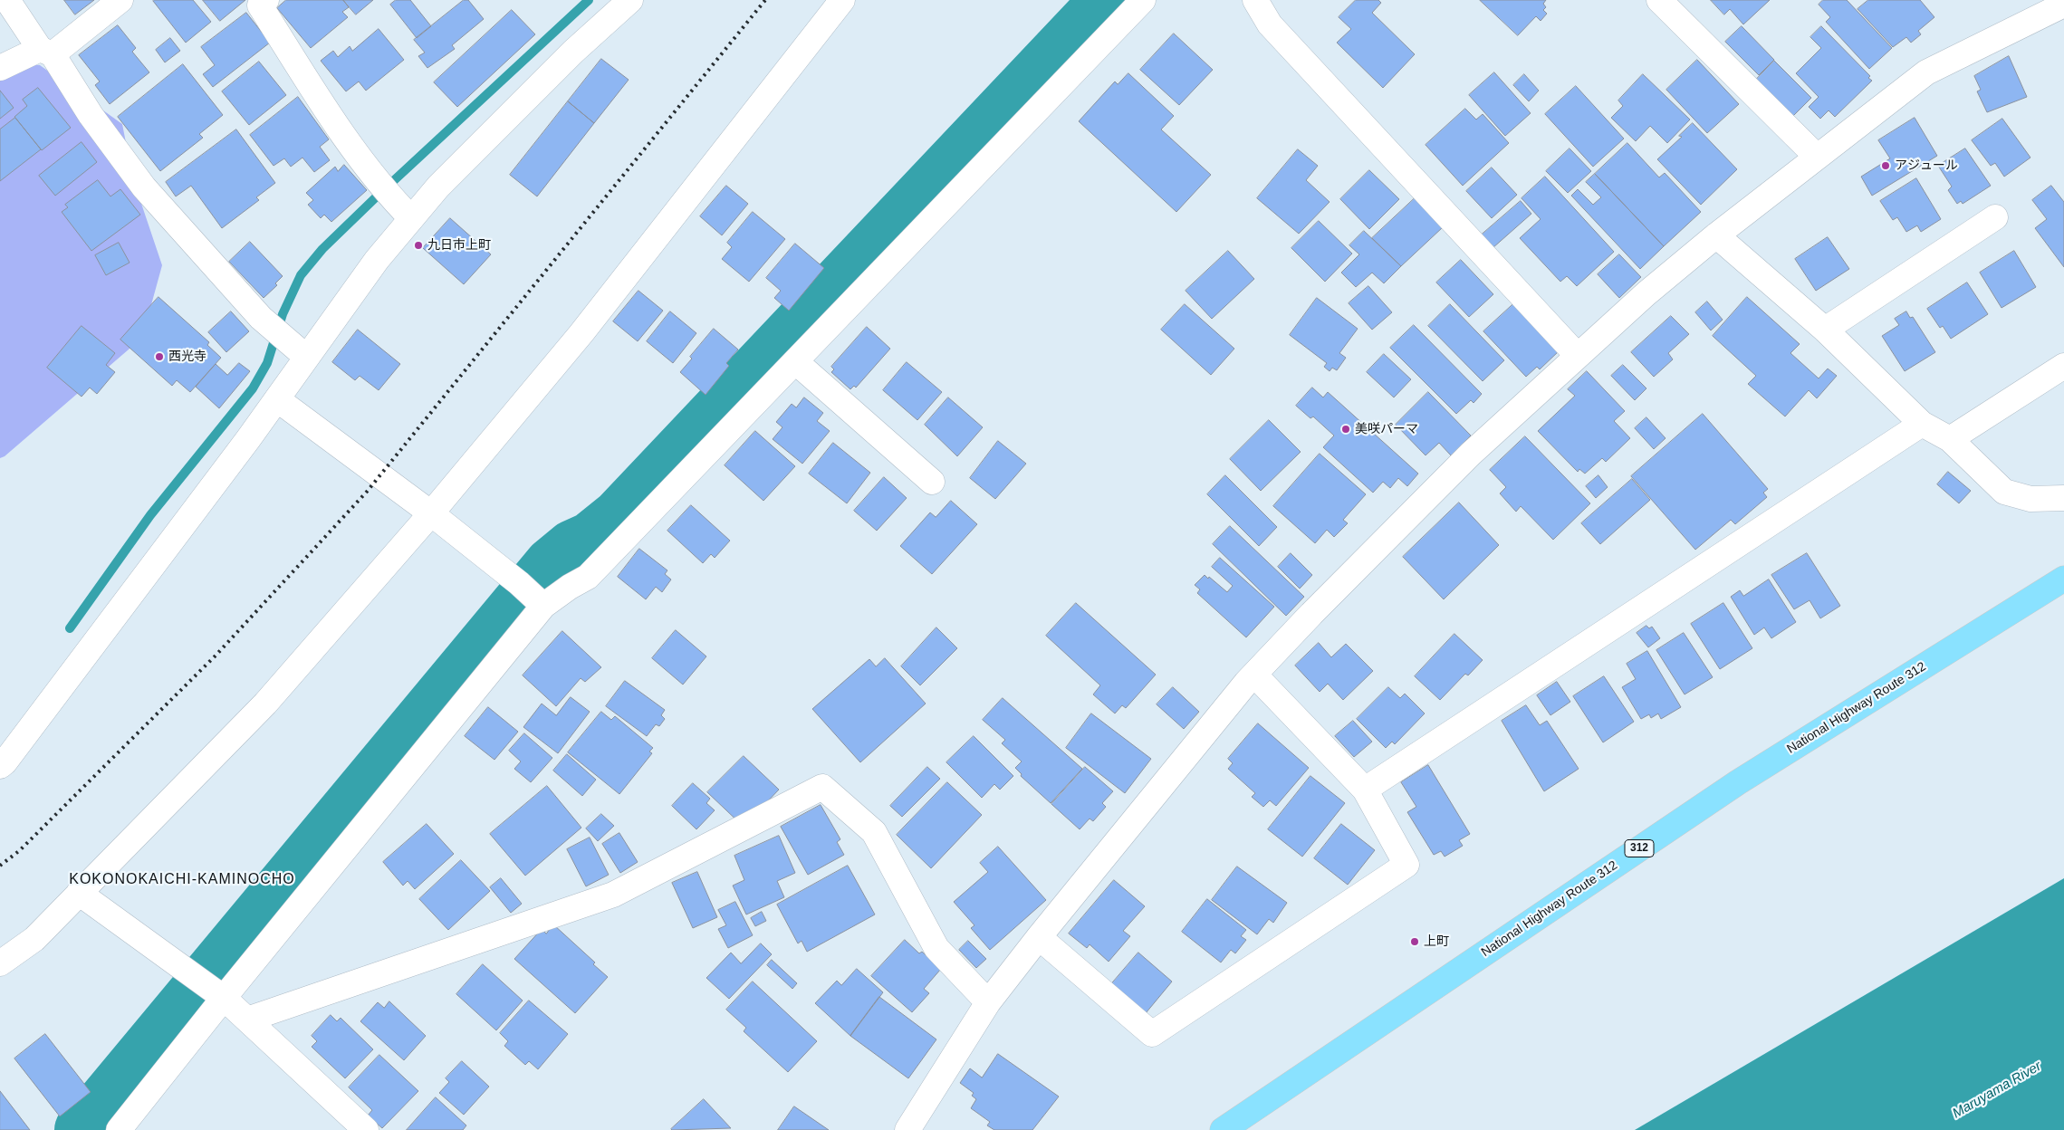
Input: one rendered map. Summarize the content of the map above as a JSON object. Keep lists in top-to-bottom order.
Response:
{
  "streets": {
    "highway": ["National Highway Route 312", "312"]
  },
  "districts": ["KOKONOKAICHI-KAMINOCHO"],
  "water": ["Maruyama River"],
  "places": [
    "アジュール",
    "九日市上町",
    "西光寺",
    "美咲パーマ",
    "上町"
  ]
}
